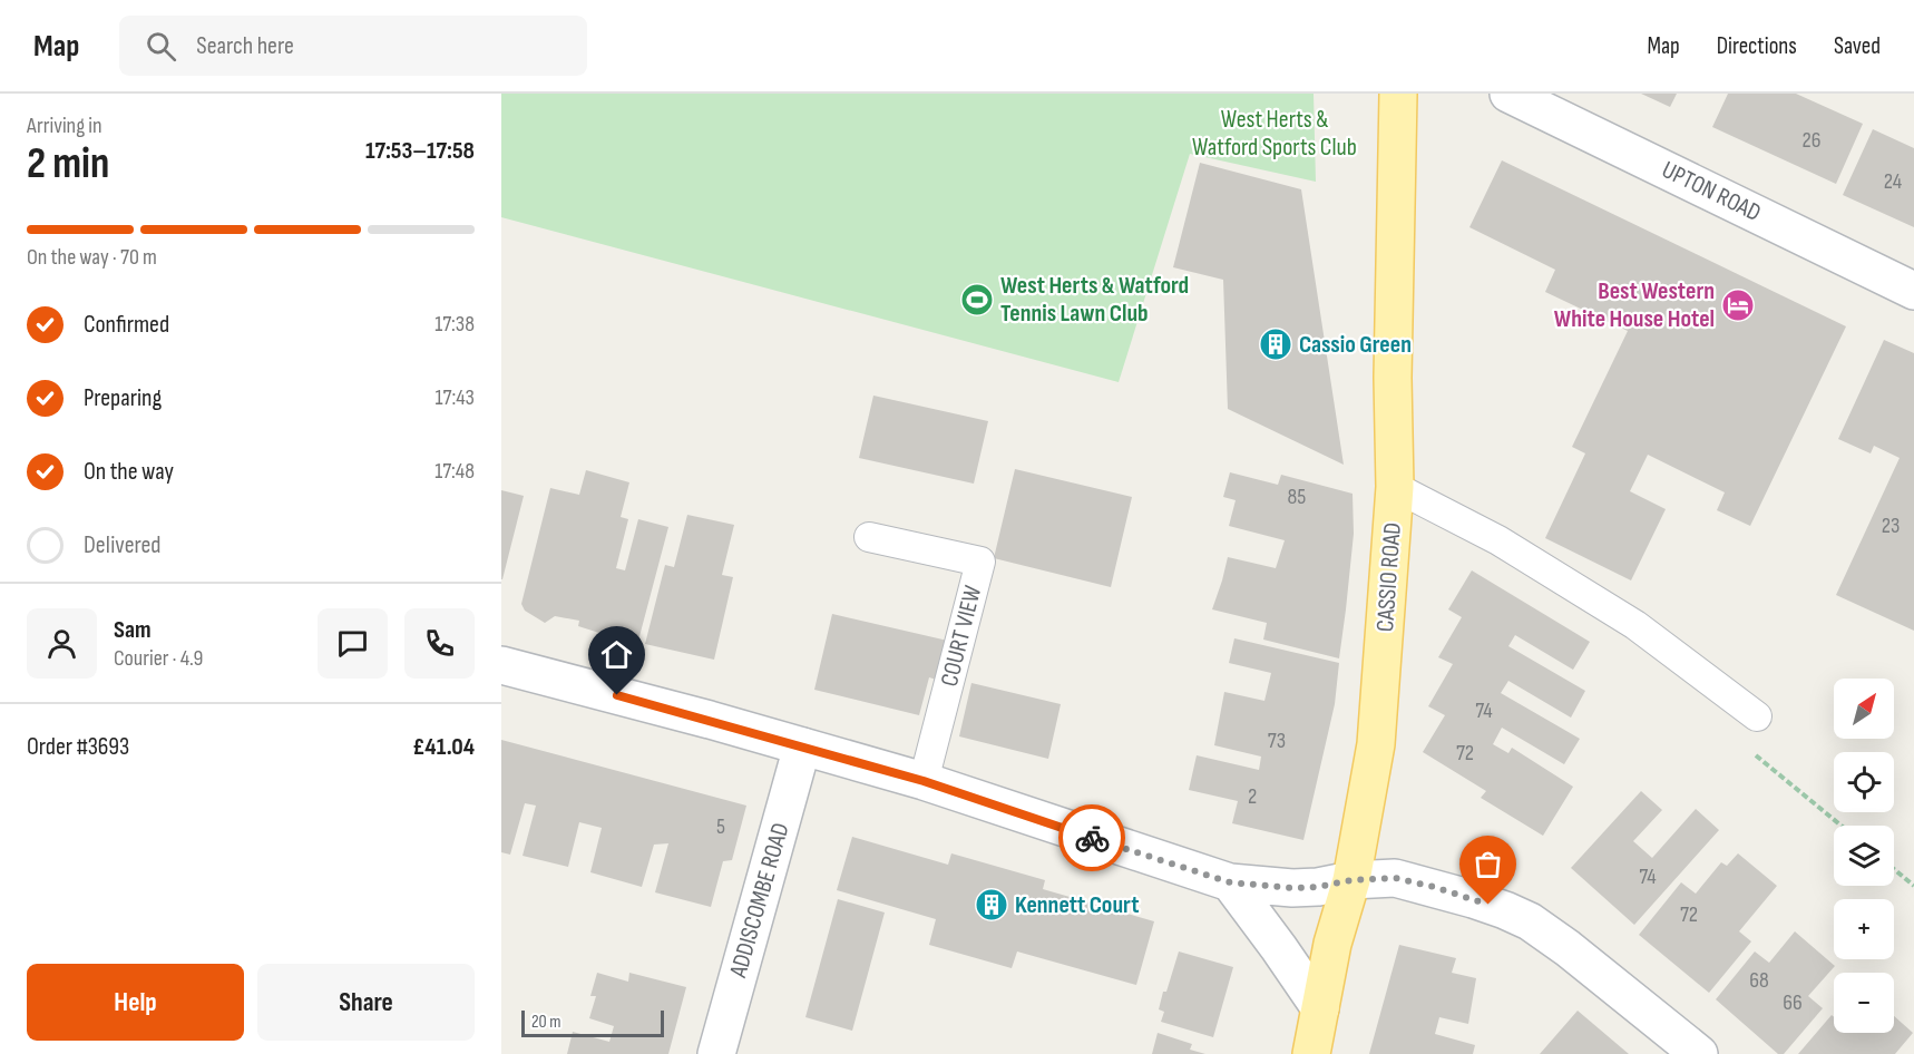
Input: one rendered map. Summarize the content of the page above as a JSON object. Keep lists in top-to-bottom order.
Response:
{
  "streets": {
    "main road": ["CASSIO ROAD"],
    "street": ["UPTON ROAD", "ADDISCOMBE ROAD"],
    "lane": ["COURT VIEW"]
  },
  "parks": ["West Herts & Watford Sports Club"],
  "places": {
    "sports": ["West Herts & Watford Tennis Lawn Club"],
    "hotel": ["Best Western White House Hotel"],
    "building": ["Cassio Green", "Kennett Court"]
  },
  "house_numbers": [
    "26",
    "24",
    "85",
    "23",
    "74",
    "73",
    "72",
    "2",
    "5",
    "74",
    "72",
    "68",
    "66"
  ],
  "scale_bar": "20 m",
  "north": "top right",
  "page": {
    "header": "Map",
    "search": "Search here",
    "nav": ["Map", "Directions", "Saved"],
    "heading": ["2 min", "Arriving in", "17:53–17:58"],
    "panel": [
      "Sam",
      "Courier · 4.9",
      "Order #3693",
      "£41.04"
    ],
    "bar": "On the way · 70 m",
    "list": [
      ["Confirmed", "17:38"],
      ["Preparing", "17:43"],
      ["On the way", "17:48"],
      "Delivered"
    ],
    "map_buttons": ["+", "−"],
    "buttons": ["Help", "Share"],
    "scale": "20 m"
  }
}
